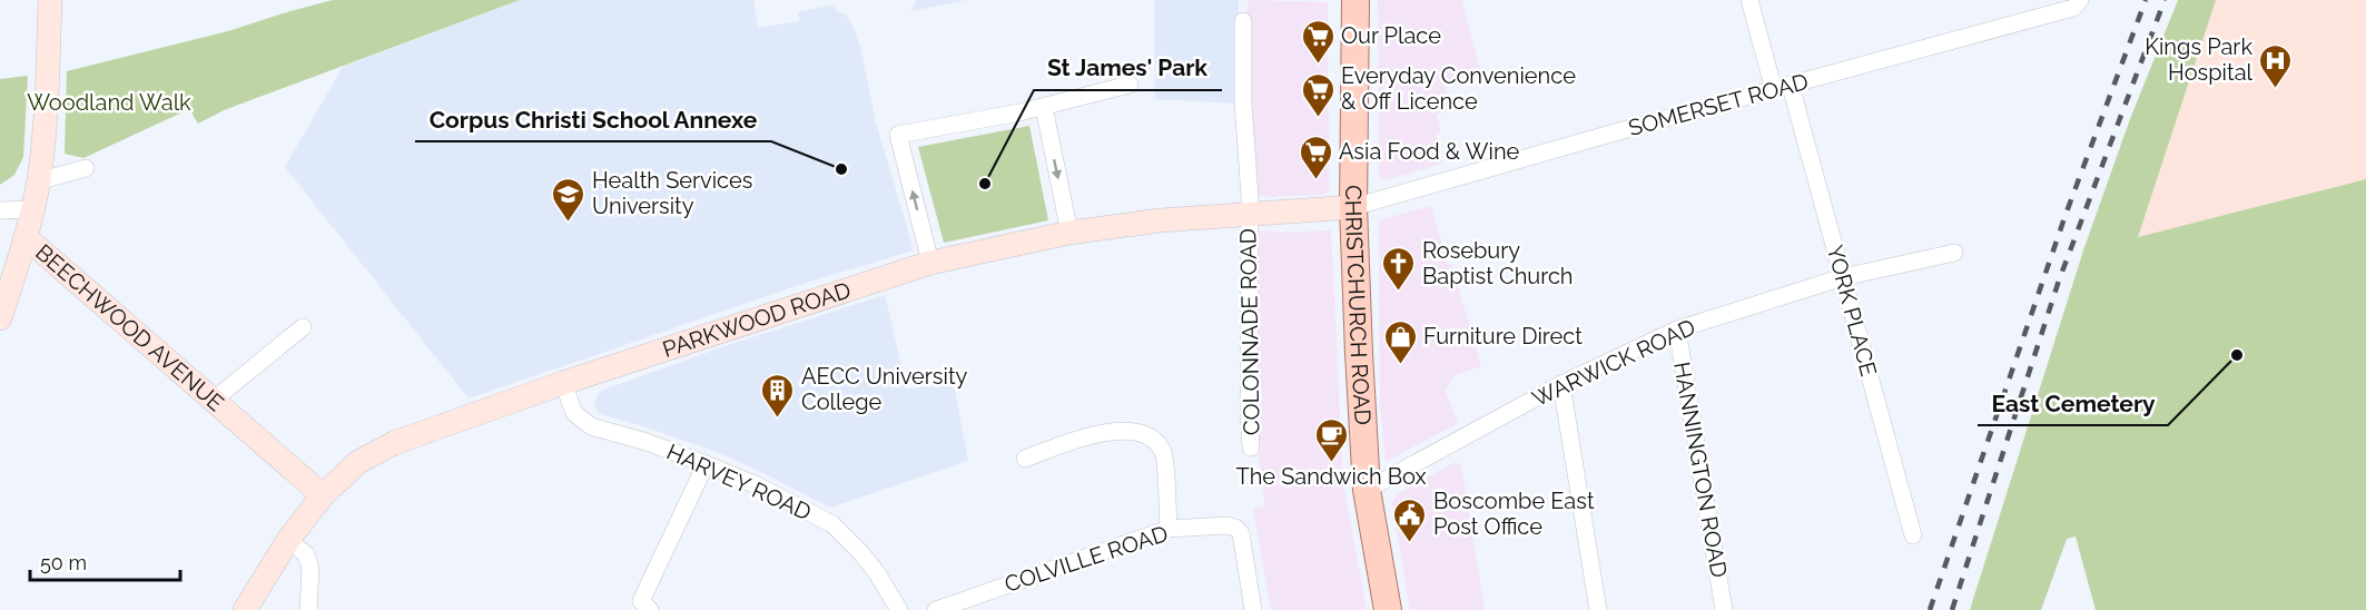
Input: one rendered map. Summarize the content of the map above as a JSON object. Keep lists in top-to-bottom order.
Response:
{
  "streets": {
    "main road": ["CHRISTCHURCH ROAD", "PARKWOOD ROAD", "BEECHWOOD AVENUE"],
    "street": [
      "SOMERSET ROAD",
      "YORK PLACE",
      "COLONNADE ROAD",
      "WARWICK ROAD",
      "HANNINGTON ROAD",
      "HARVEY ROAD",
      "COLVILLE ROAD"
    ]
  },
  "crossings": [
    ["SOMERSET ROAD", "CHRISTCHURCH ROAD"],
    ["SOMERSET ROAD", "YORK PLACE"],
    ["SOMERSET ROAD", "PARKWOOD ROAD"],
    ["CHRISTCHURCH ROAD", "PARKWOOD ROAD"],
    ["CHRISTCHURCH ROAD", "WARWICK ROAD"],
    ["YORK PLACE", "WARWICK ROAD"],
    ["PARKWOOD ROAD", "BEECHWOOD AVENUE"],
    ["PARKWOOD ROAD", "COLONNADE ROAD"],
    ["PARKWOOD ROAD", "HARVEY ROAD"],
    ["WARWICK ROAD", "HANNINGTON ROAD"]
  ],
  "parks": ["Woodland Walk"],
  "places": {
    "supermarket": ["Our Place", "Everyday Convenience & Off Licence", "Asia Food & Wine"],
    "hospital": ["Kings Park Hospital"],
    "other": ["Corpus Christi School Annexe", "St James' Park", "East Cemetery"],
    "school or university": ["Health Services University"],
    "church": ["Rosebury Baptist Church"],
    "shop": ["Furniture Direct"],
    "building": ["AECC University College"],
    "cafe": ["The Sandwich Box"],
    "public building": ["Boscombe East Post Office"]
  },
  "scale_bar": "50 m"
}
